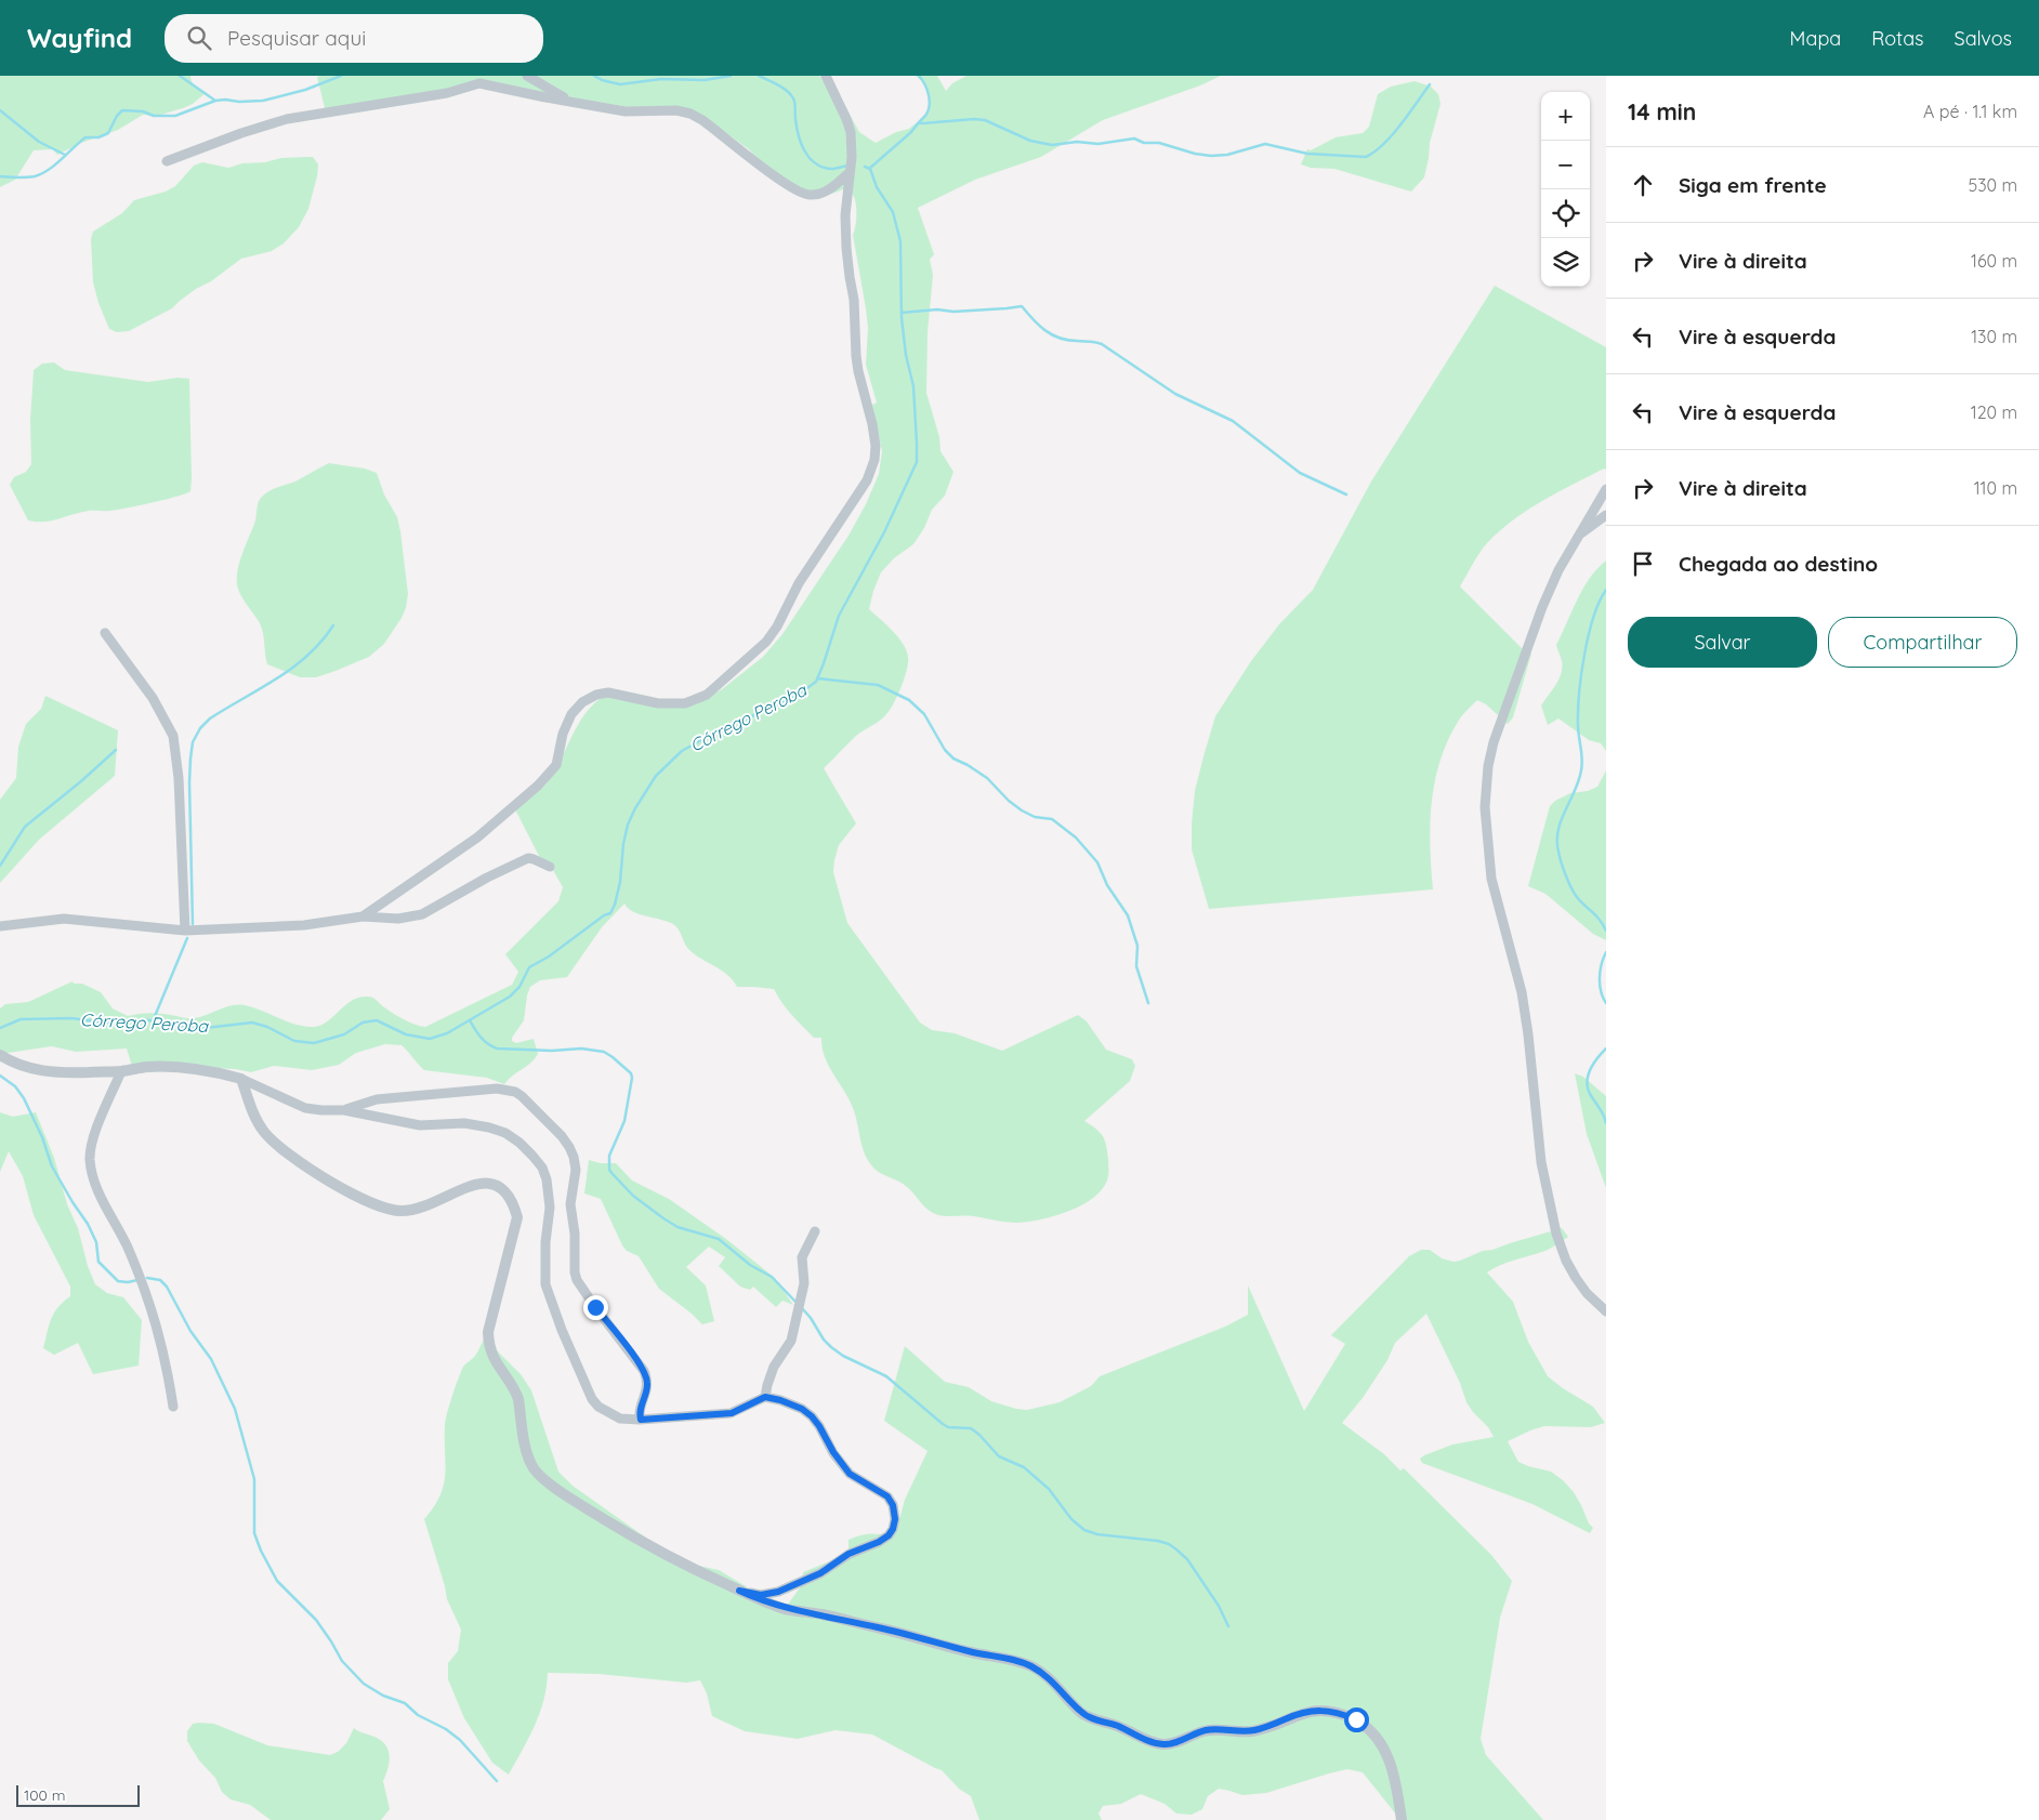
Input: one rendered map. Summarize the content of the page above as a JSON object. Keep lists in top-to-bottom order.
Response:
{
  "water": ["Córrego Peroba"],
  "scale_bar": "100 m",
  "page": {
    "header": "Wayfind",
    "search": "Pesquisar aqui",
    "nav": ["Mapa", "Rotas", "Salvos"],
    "heading": ["14 min", "A pé · 1.1 km"],
    "map_buttons": ["+", "−"],
    "list": [
      ["Siga em frente", "530 m"],
      ["Vire à direita", "160 m"],
      ["Vire à esquerda", "130 m"],
      ["Vire à esquerda", "120 m"],
      ["Vire à direita", "110 m"],
      "Chegada ao destino"
    ],
    "buttons": ["Salvar", "Compartilhar"],
    "scale": "100 m"
  }
}
